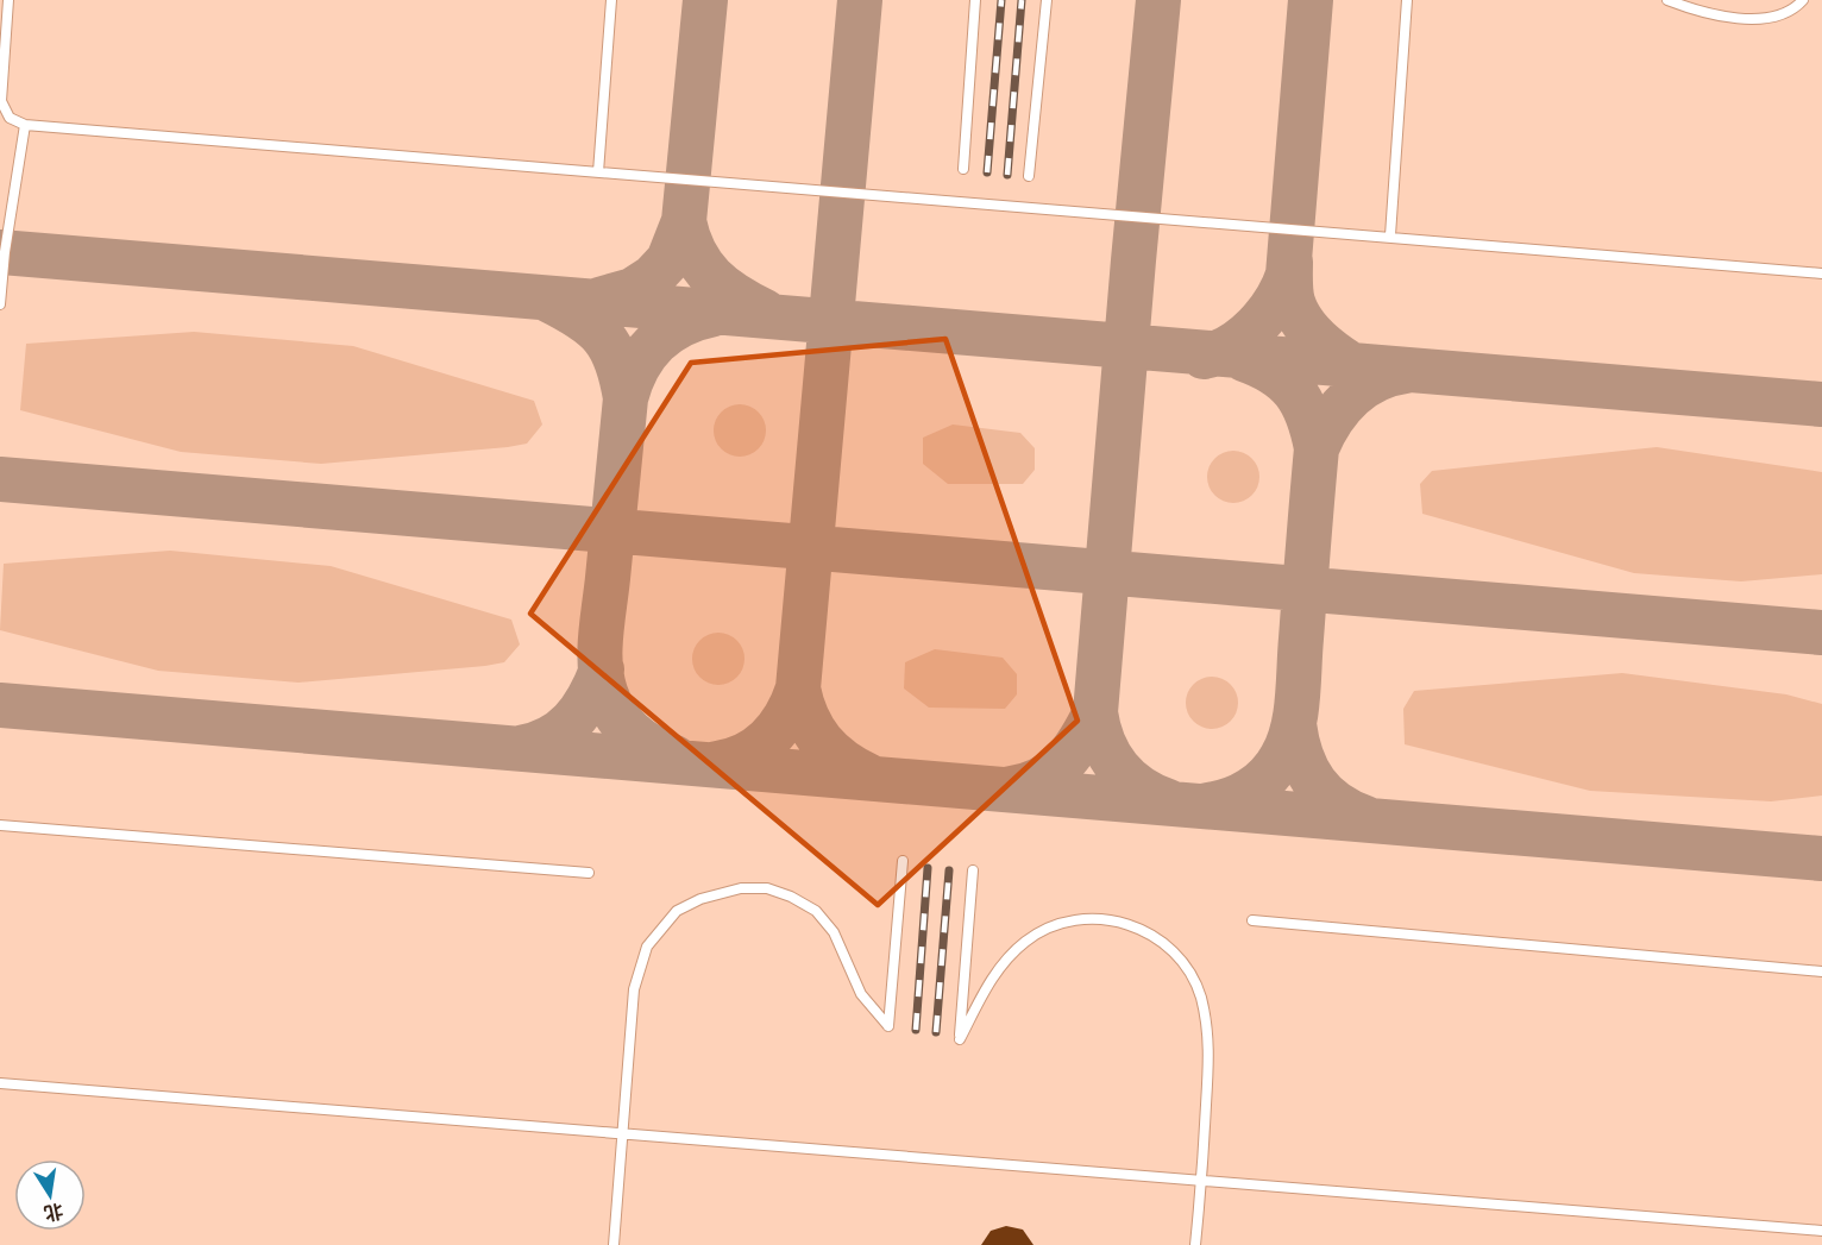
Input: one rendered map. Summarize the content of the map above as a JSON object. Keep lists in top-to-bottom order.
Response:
{
  "north": "bottom"
}
